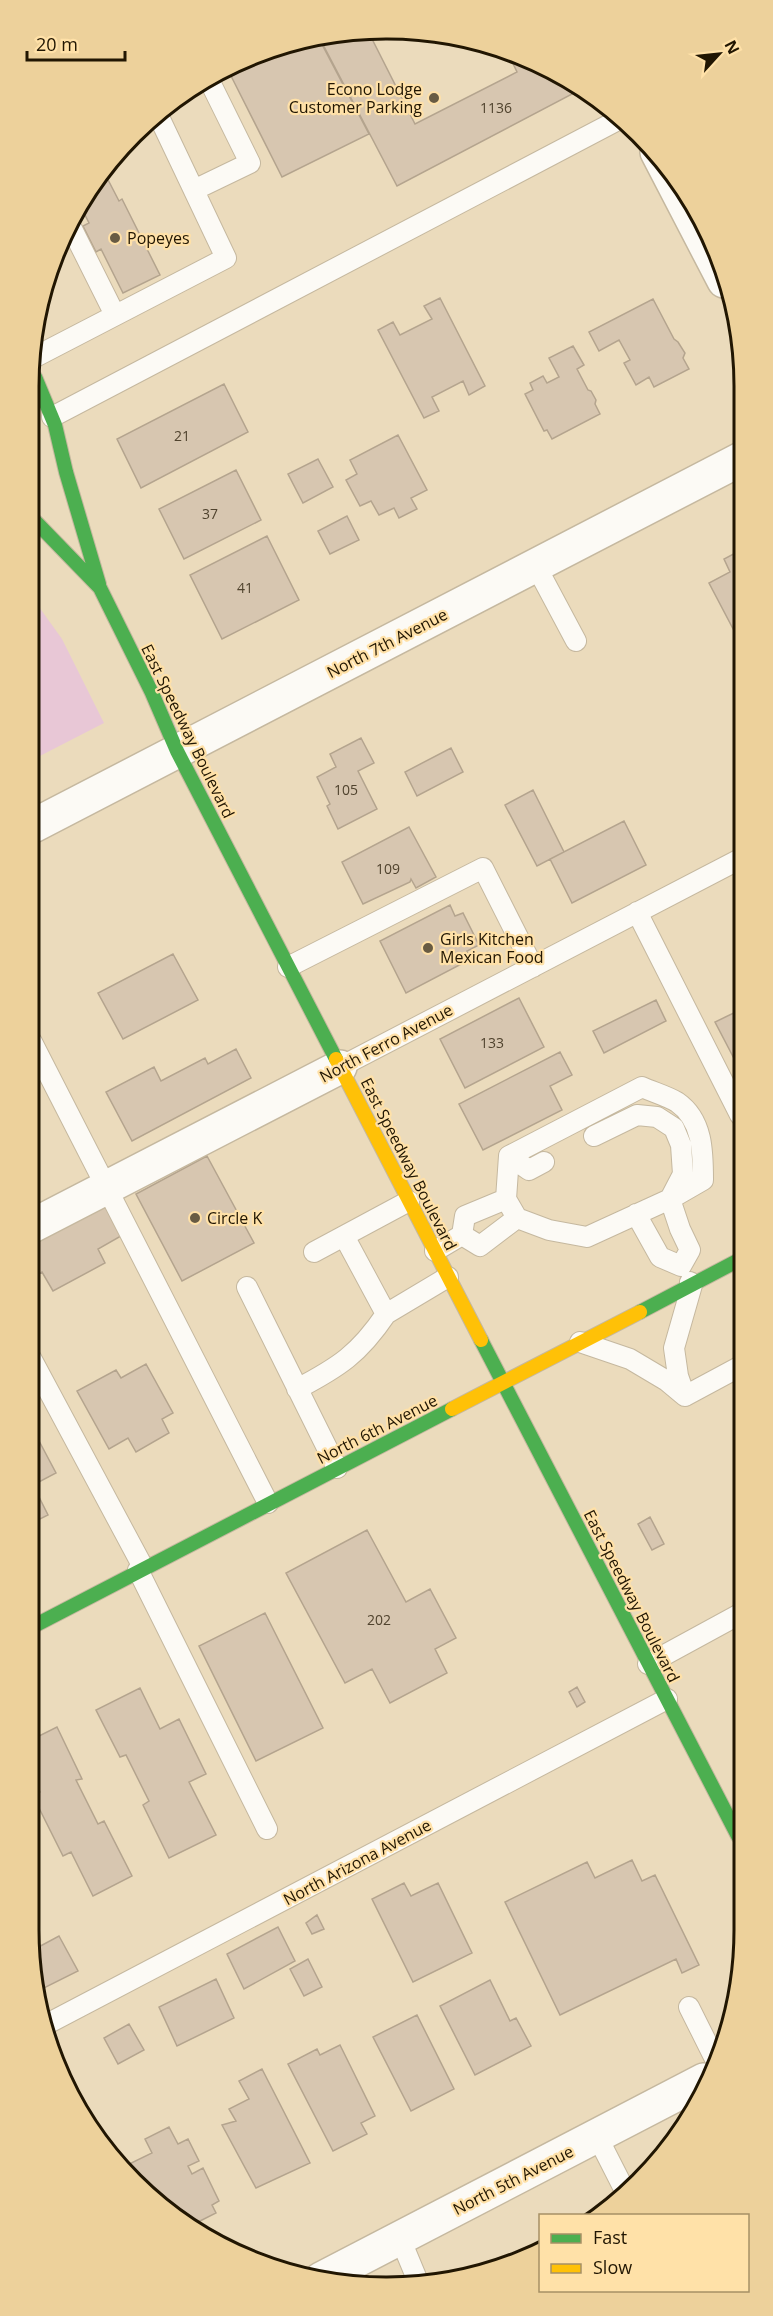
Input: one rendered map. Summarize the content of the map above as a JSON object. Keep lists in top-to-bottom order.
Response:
{
  "streets": {
    "main road": ["East Speedway Boulevard", "North 6th Avenue"],
    "street": ["North 7th Avenue", "North Ferro Avenue", "North 5th Avenue"],
    "lane": ["North Arizona Avenue"]
  },
  "crossings": [
    ["North 7th Avenue", "East Speedway Boulevard"],
    ["East Speedway Boulevard", "North Ferro Avenue"],
    ["East Speedway Boulevard", "North 6th Avenue"],
    ["East Speedway Boulevard", "North Arizona Avenue"]
  ],
  "places": [
    "Econo Lodge Customer Parking",
    "Popeyes",
    "Girls Kitchen Mexican Food",
    "Circle K"
  ],
  "house_numbers": [
    "1136",
    "21",
    "37",
    "41",
    "105",
    "109",
    "133",
    "202"
  ],
  "legend": ["Fast", "Slow"],
  "scale_bar": "20 m",
  "north": "top right"
}
